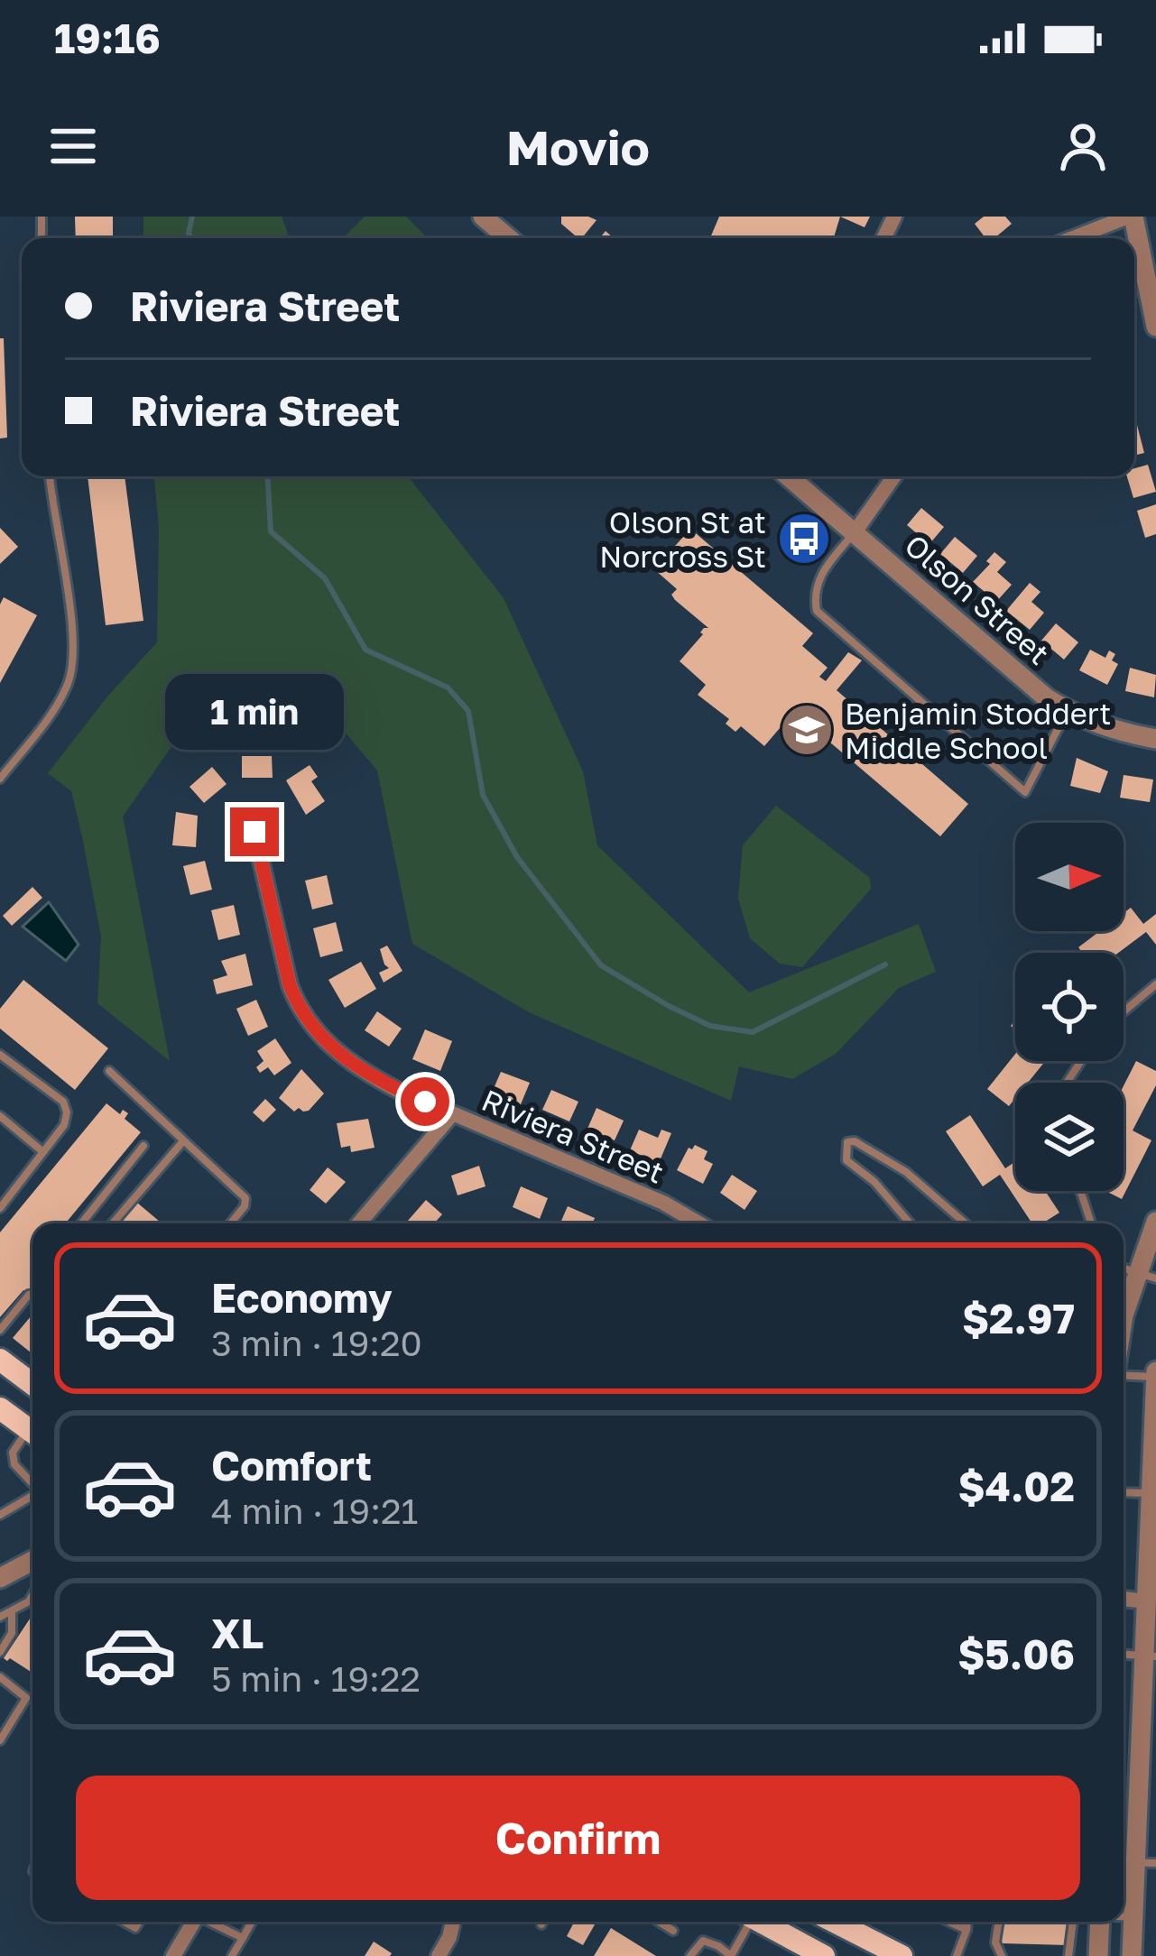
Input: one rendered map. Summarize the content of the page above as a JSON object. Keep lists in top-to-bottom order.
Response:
{
  "streets": {
    "street": ["Olson Street", "Riviera Street"]
  },
  "places": {
    "bus stop": ["Olson St at Norcross St"],
    "school or university": ["Benjamin Stoddert Middle School"]
  },
  "north": "right",
  "page": {
    "status": "19:16",
    "header": "Movio",
    "banner": ["Riviera Street", "Riviera Street"],
    "bubble": "1 min",
    "list": [
      {
        "name": "Economy",
        "note": "3 min · 19:20",
        "value": "$2.97"
      },
      {
        "name": "Comfort",
        "note": "4 min · 19:21",
        "value": "$4.02"
      },
      {
        "name": "XL",
        "note": "5 min · 19:22",
        "value": "$5.06"
      }
    ],
    "buttons": "Confirm"
  }
}
